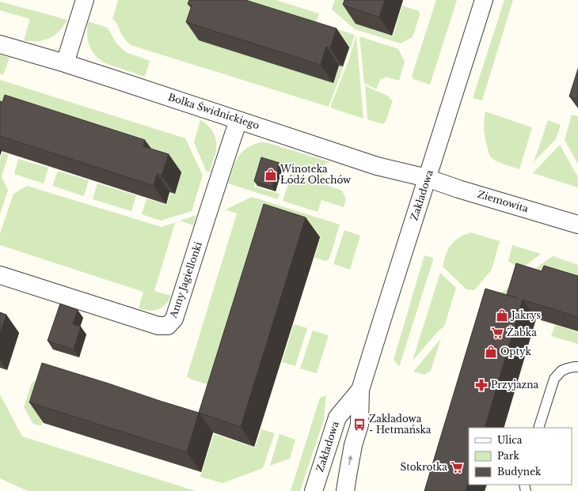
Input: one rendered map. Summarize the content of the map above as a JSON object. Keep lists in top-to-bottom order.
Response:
{
  "streets": {
    "street": [
      "Bolka Świdnickiego",
      "Zakładowa",
      "Ziemowita",
      "Anny Jagiellonki"
    ]
  },
  "crossings": [
    ["Bolka Świdnickiego", "Zakładowa"],
    ["Bolka Świdnickiego", "Ziemowita"],
    ["Bolka Świdnickiego", "Anny Jagiellonki"],
    ["Zakładowa", "Ziemowita"]
  ],
  "places": {
    "shop": ["Winoteka Łódź Olechów", "Jakrys", "Optyk"],
    "supermarket": ["Żabka", "Stokrotka"],
    "pharmacy": ["Przyjazna"],
    "bus stop": ["Zakładowa - Hetmańska"]
  },
  "legend": ["Ulica", "Park", "Budynek"]
}
